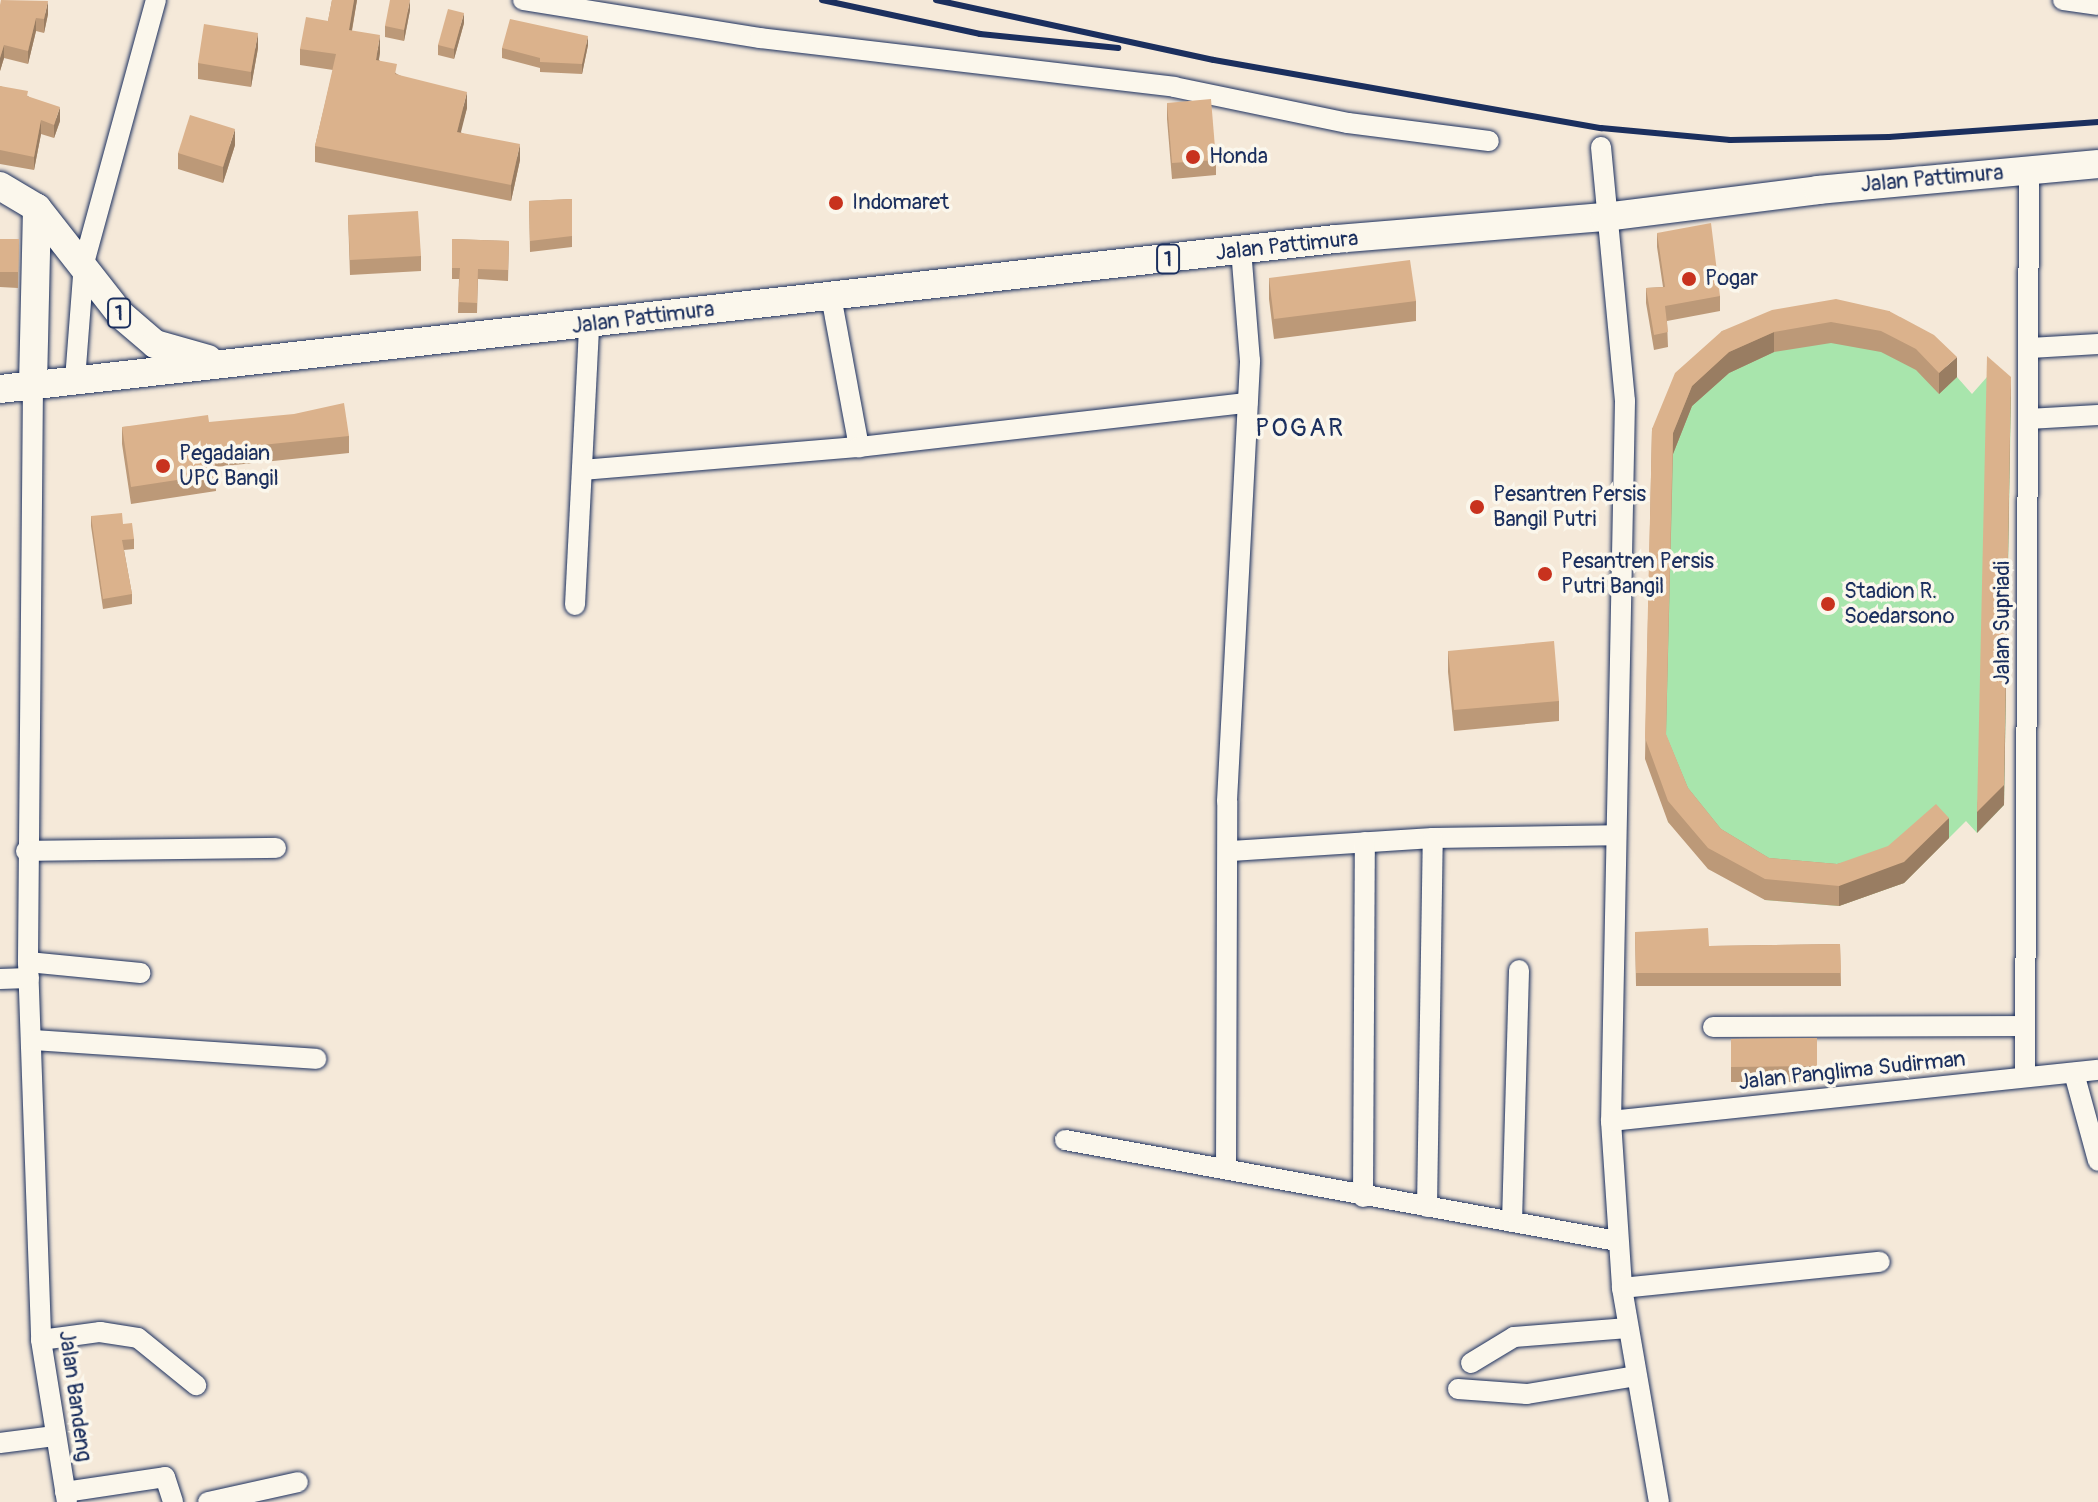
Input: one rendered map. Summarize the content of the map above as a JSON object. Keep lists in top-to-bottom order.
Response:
{
  "streets": {
    "highway": ["Jalan Pattimura", "1"],
    "street": ["Jalan Supriadi", "Jalan Panglima Sudirman", "Jalan Bandeng"]
  },
  "crossings": [
    ["Jalan Pattimura", "1"],
    ["Jalan Pattimura", "Jalan Supriadi"],
    ["1", "Jalan Bandeng"],
    ["Jalan Supriadi", "Jalan Panglima Sudirman"]
  ],
  "districts": ["POGAR"],
  "places": [
    "Honda",
    "Indomaret",
    "Pogar",
    "Pegadaian UPC Bangil",
    "Pesantren Persis Bangil Putri",
    "Pesantren Persis Putri Bangil",
    "Stadion R. Soedarsono"
  ]
}
